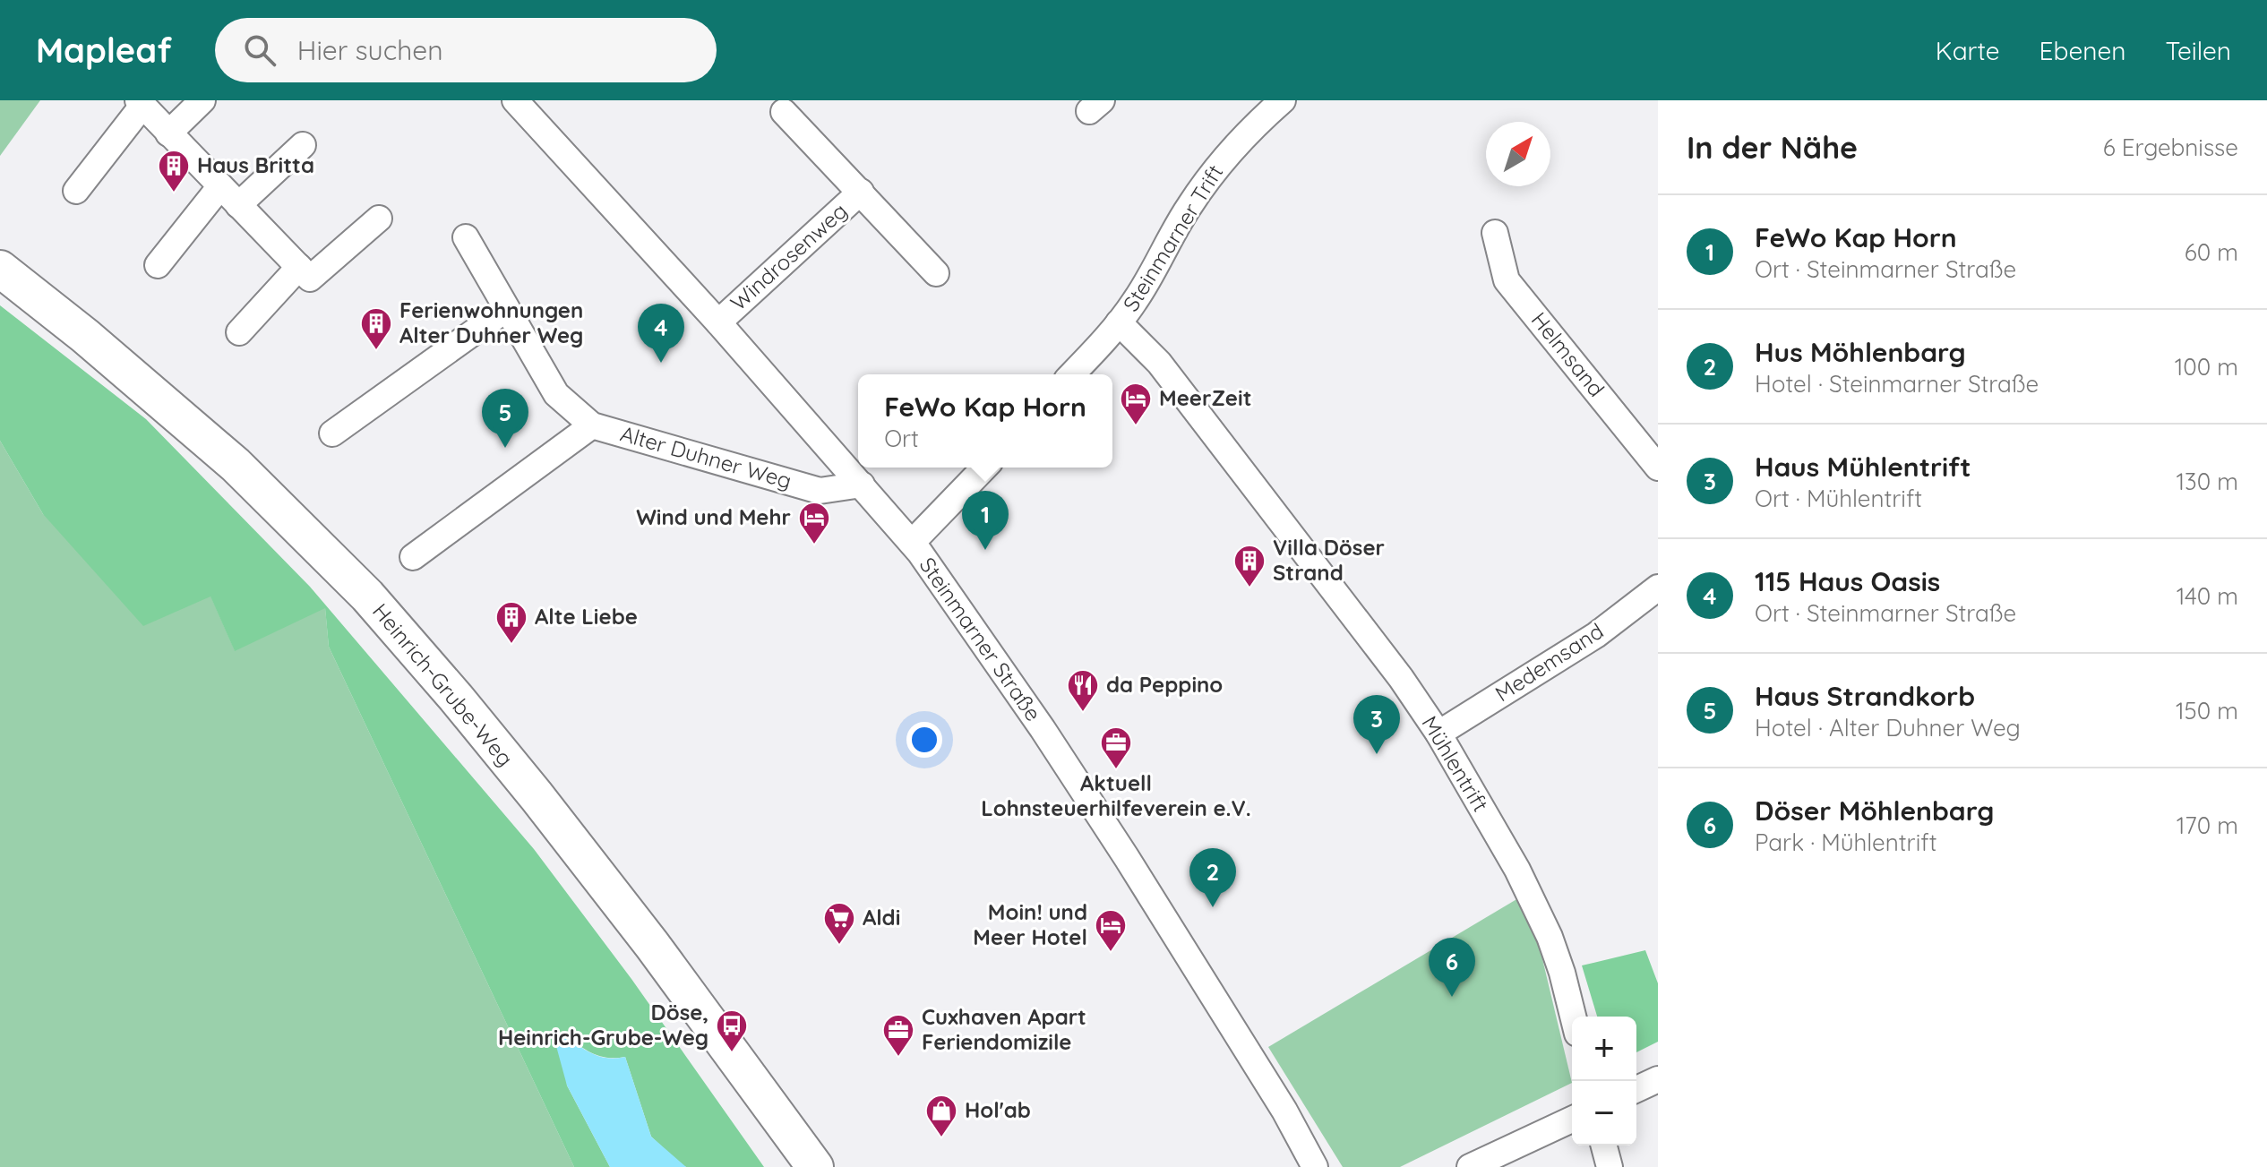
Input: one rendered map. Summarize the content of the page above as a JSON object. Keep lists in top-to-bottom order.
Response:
{
  "streets": {
    "street": [
      "Steinmarner Trift",
      "Windrosenweg",
      "Helmsand",
      "Alter Duhner Weg",
      "Steinmarner Straße",
      "Medemsand",
      "Heinrich-Grube-Weg",
      "Mühlentrift"
    ]
  },
  "crossings": [
    ["Steinmarner Trift", "Mühlentrift"],
    ["Windrosenweg", "Steinmarner Straße"],
    ["Alter Duhner Weg", "Steinmarner Straße"],
    ["Medemsand", "Mühlentrift"]
  ],
  "places": {
    "building": [
      "Haus Britta",
      "Ferienwohnungen Alter Duhner Weg",
      "Villa Döser Strand",
      "Alte Liebe"
    ],
    "hotel": ["MeerZeit", "Wind und Mehr", "Moin! und Meer Hotel"],
    "restaurant": ["da Peppino"],
    "office": ["Aktuell Lohnsteuerhilfeverein e.V.", "Cuxhaven Apart Feriendomizile"],
    "supermarket": ["Aldi"],
    "bus stop": ["Döse, Heinrich-Grube-Weg"],
    "shop": ["Hol'ab"]
  },
  "north": "top right",
  "page": {
    "header": "Mapleaf",
    "search": "Hier suchen",
    "nav": ["Karte", "Ebenen", "Teilen"],
    "heading": ["In der Nähe", "6 Ergebnisse"],
    "list": [
      {
        "mark": "1",
        "name": "FeWo Kap Horn",
        "note": "Ort · Steinmarner Straße",
        "value": "60 m"
      },
      {
        "mark": "2",
        "name": "Hus Möhlenbarg",
        "note": "Hotel · Steinmarner Straße",
        "value": "100 m"
      },
      {
        "mark": "3",
        "name": "Haus Mühlentrift",
        "note": "Ort · Mühlentrift",
        "value": "130 m"
      },
      {
        "mark": "4",
        "name": "115 Haus Oasis",
        "note": "Ort · Steinmarner Straße",
        "value": "140 m"
      },
      {
        "mark": "5",
        "name": "Haus Strandkorb",
        "note": "Hotel · Alter Duhner Weg",
        "value": "150 m"
      },
      {
        "mark": "6",
        "name": "Döser Möhlenbarg",
        "note": "Park · Mühlentrift",
        "value": "170 m"
      }
    ],
    "pins": [
      "4",
      "5",
      "1",
      "3",
      "2",
      "6"
    ],
    "popup": ["FeWo Kap Horn", "Ort"],
    "map_buttons": ["+", "−"]
  }
}
